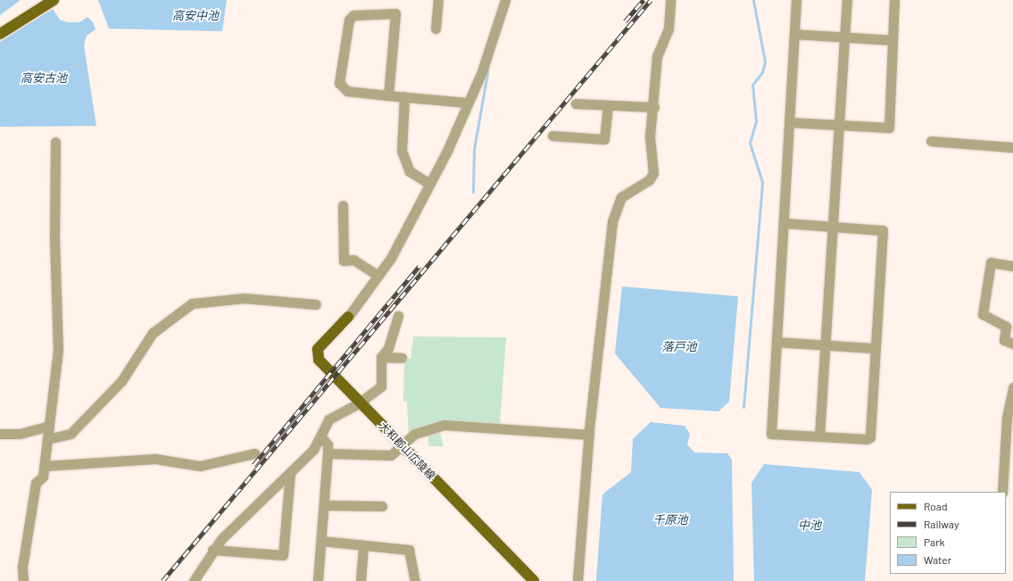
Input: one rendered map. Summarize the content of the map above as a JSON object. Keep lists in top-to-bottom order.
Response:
{
  "streets": {
    "main road": ["大和郡山広陵線"]
  },
  "water": [
    "高安中池",
    "高安古池",
    "落戸池",
    "千原池",
    "中池"
  ],
  "legend": [
    "Road",
    "Railway",
    "Park",
    "Water"
  ]
}
